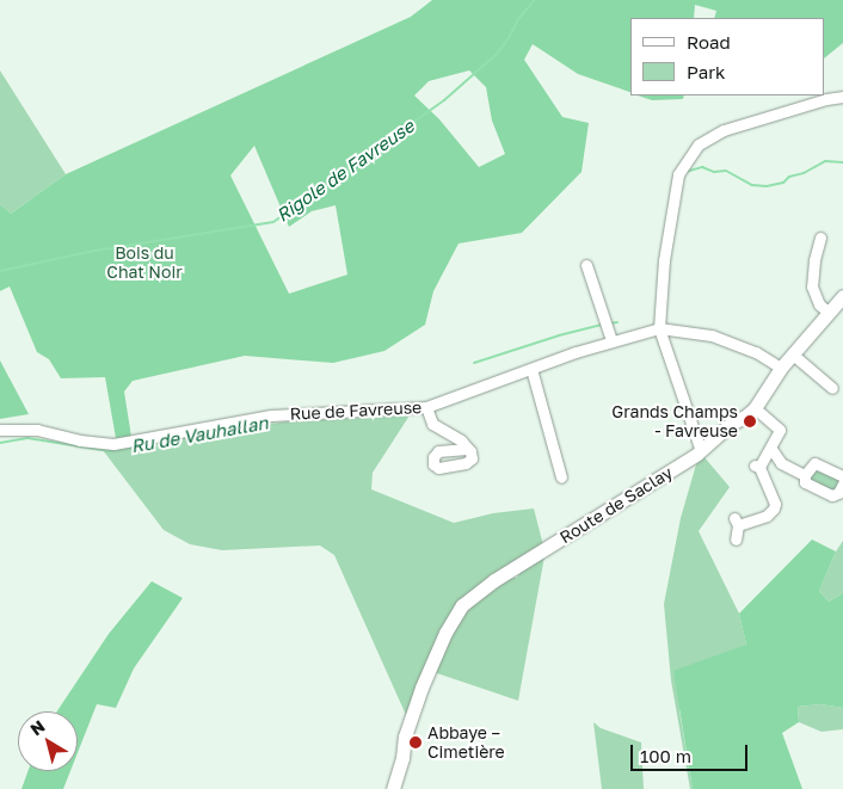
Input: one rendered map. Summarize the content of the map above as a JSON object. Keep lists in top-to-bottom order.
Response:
{
  "streets": {
    "main road": ["Route de Saclay"],
    "street": ["Rue de Favreuse"]
  },
  "crossings": [
    ["Rue de Favreuse", "Route de Saclay"]
  ],
  "water": ["Rigole de Favreuse", "Ru de Vauhallan"],
  "parks": ["Bois du Chat Noir"],
  "places": ["Grands Champs - Favreuse", "Abbaye – Cimetière"],
  "legend": ["Road", "Park"],
  "scale_bar": "100 m",
  "north": "top left"
}
